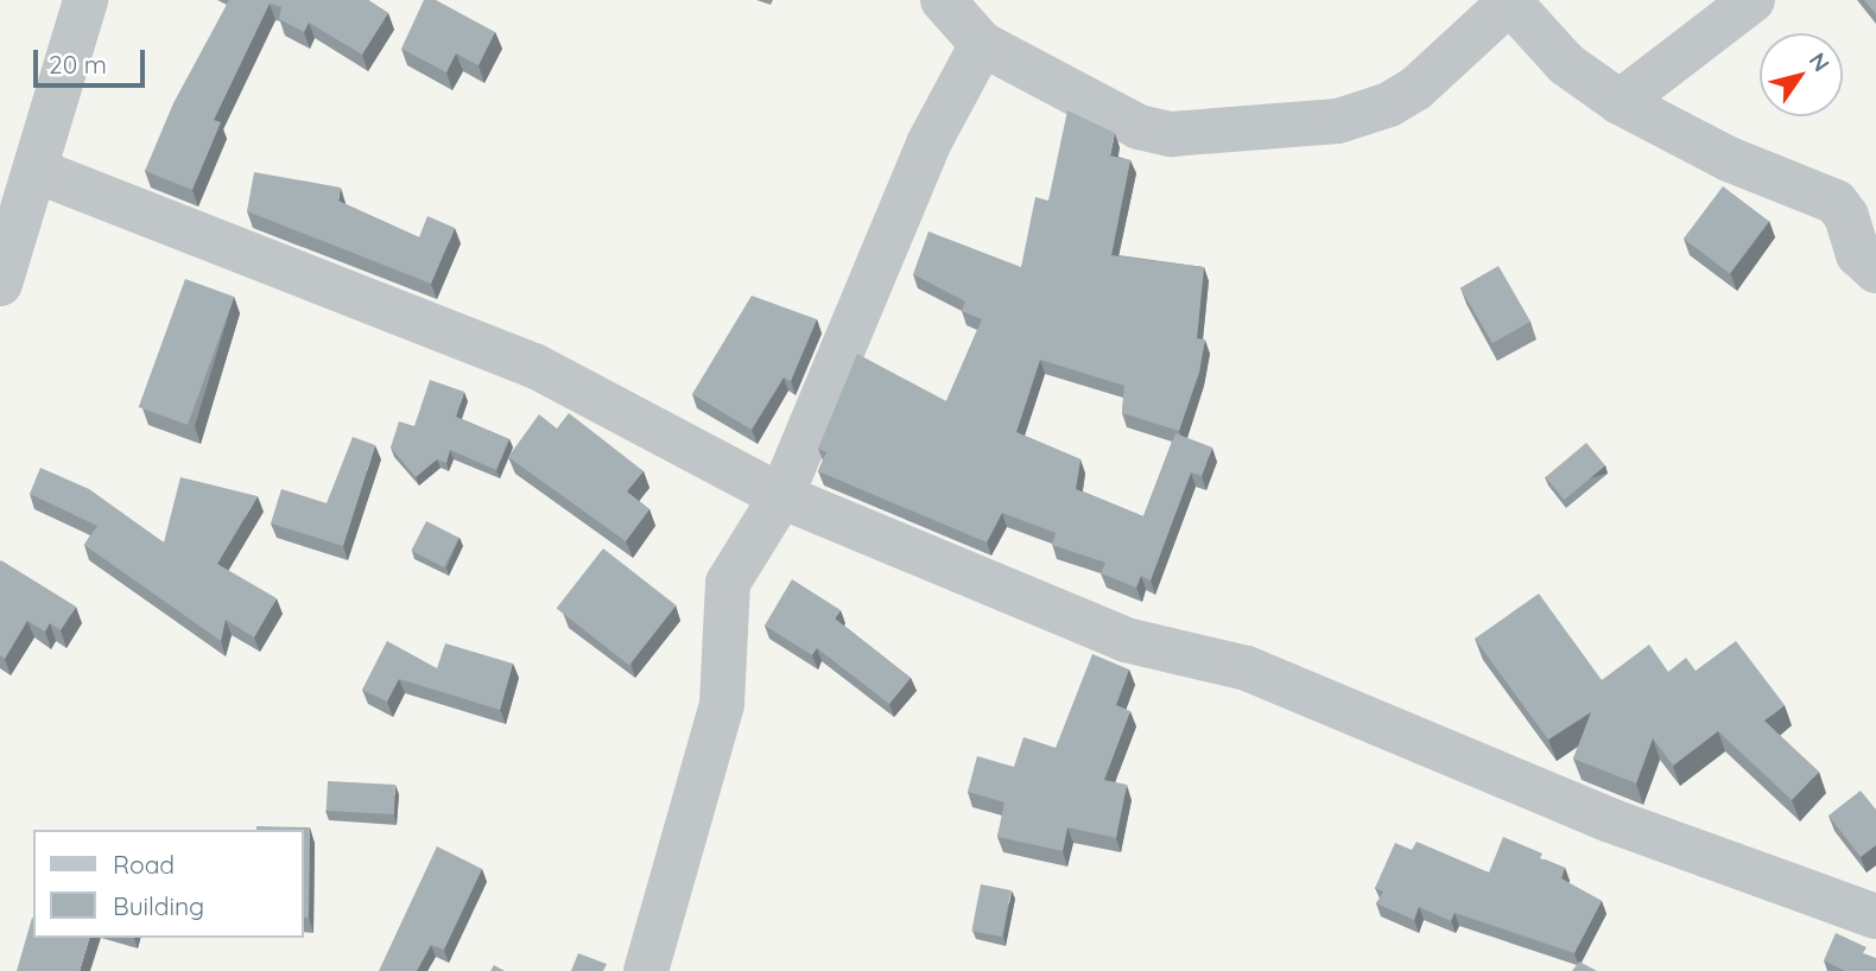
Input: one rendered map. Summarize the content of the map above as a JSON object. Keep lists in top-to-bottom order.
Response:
{
  "legend": ["Road", "Building"],
  "scale_bar": "20 m",
  "north": "top right"
}
